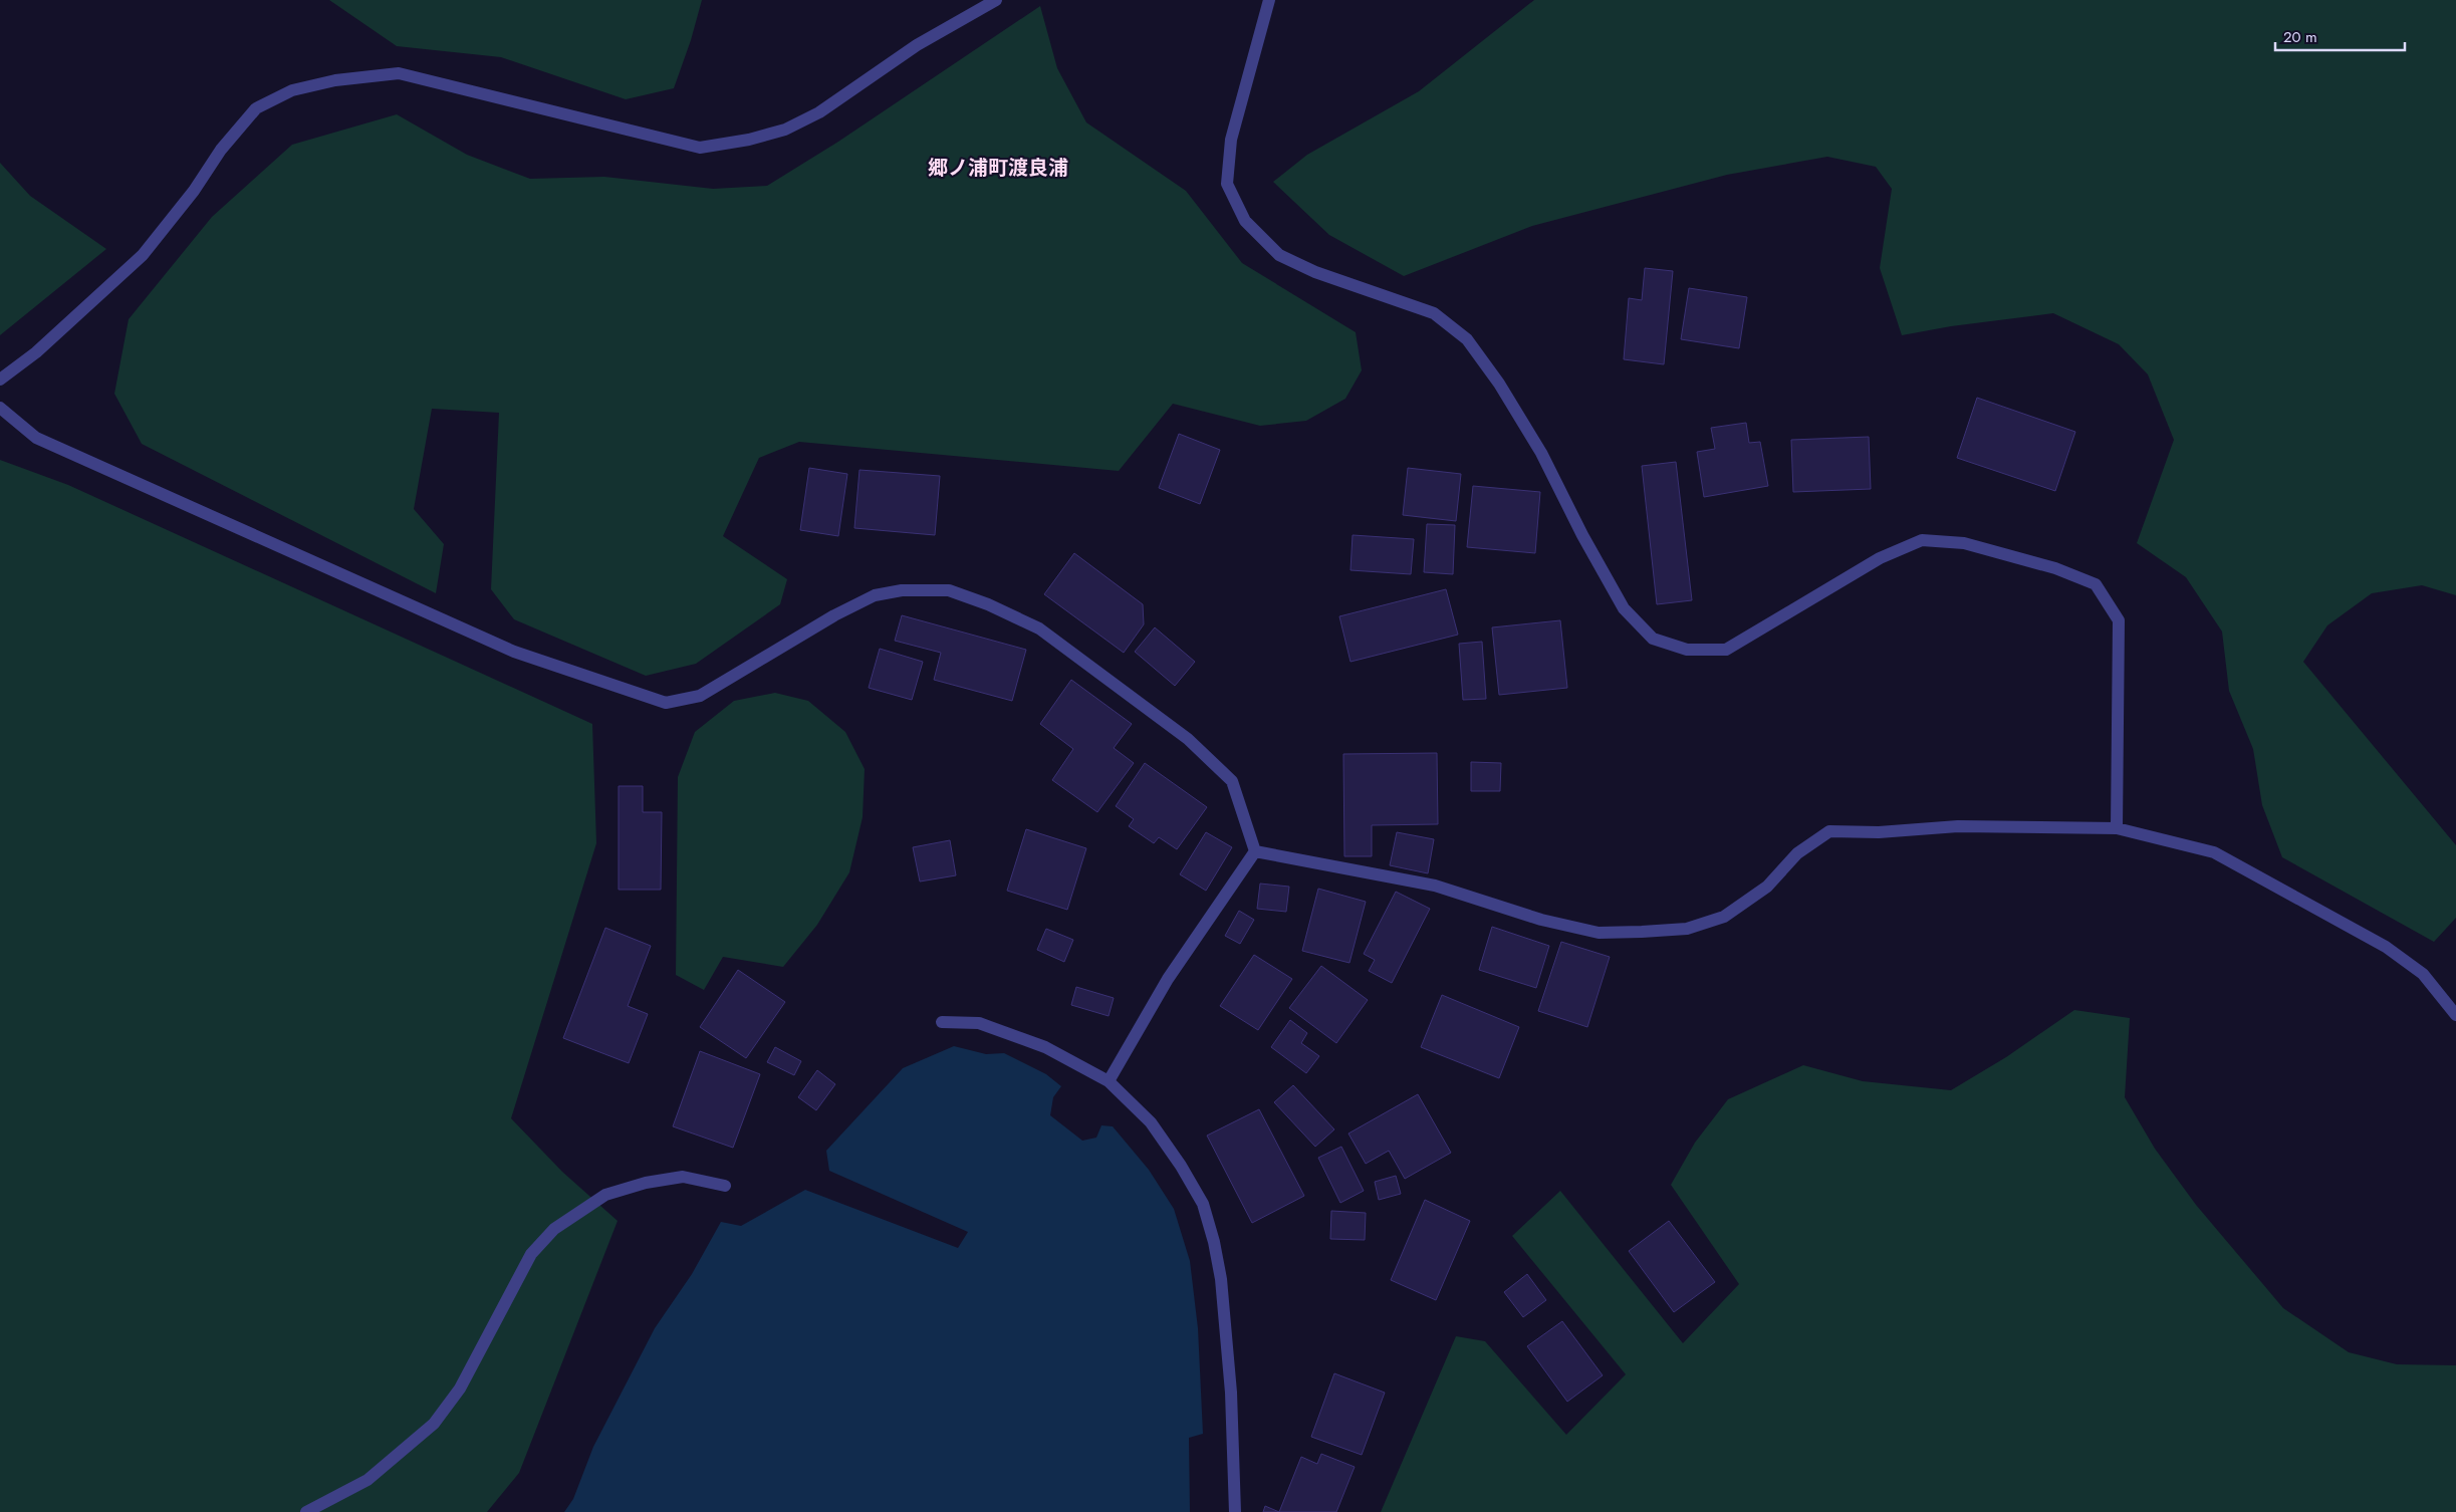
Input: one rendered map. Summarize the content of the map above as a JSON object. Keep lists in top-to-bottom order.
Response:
{
  "districts": ["郷ノ浦町渡良浦"],
  "scale_bar": "20 m"
}
